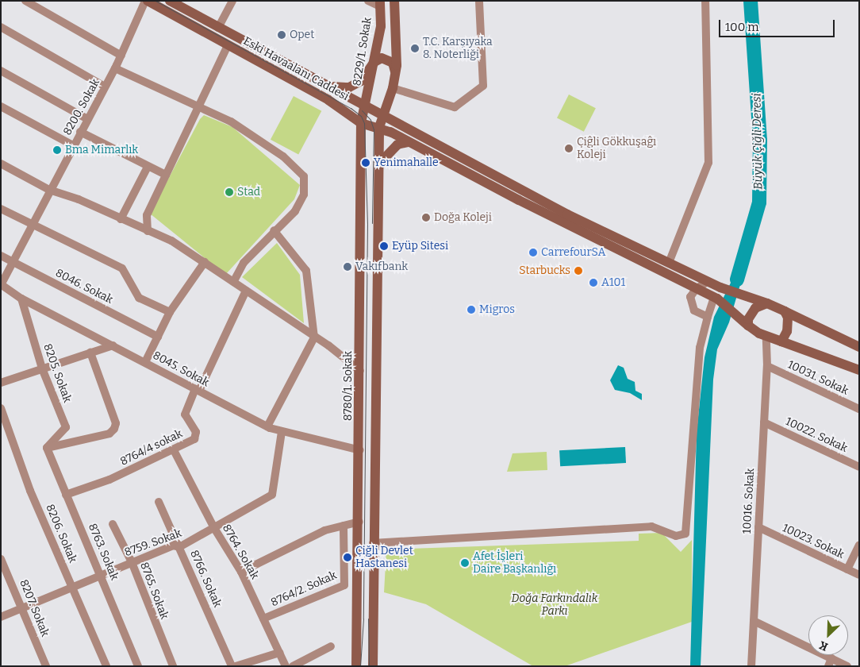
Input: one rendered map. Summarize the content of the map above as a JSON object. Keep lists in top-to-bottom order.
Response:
{
  "streets": {
    "street": [
      "8229/1. Sokak",
      "Eski Havaalanı Caddesi",
      "8200. Sokak",
      "8046. Sokak",
      "8045. Sokak",
      "8205. Sokak",
      "10031. Sokak",
      "8780/1. Sokak",
      "10022. Sokak",
      "8764/4 sokak",
      "10016. Sokak",
      "8206. Sokak",
      "10023. Sokak",
      "8759. Sokak",
      "8763. Sokak",
      "8764. Sokak",
      "8766. Sokak",
      "8764/2. Sokak",
      "8765. Sokak",
      "8207. Sokak"
    ]
  },
  "crossings": [
    ["8229/1. Sokak", "Eski Havaalanı Caddesi"],
    ["8229/1. Sokak", "8780/1. Sokak"],
    ["Eski Havaalanı Caddesi", "8200. Sokak"],
    ["Eski Havaalanı Caddesi", "8780/1. Sokak"],
    ["Eski Havaalanı Caddesi", "10016. Sokak"],
    ["8200. Sokak", "8046. Sokak"],
    ["8200. Sokak", "8045. Sokak"],
    ["8045. Sokak", "8205. Sokak"],
    ["8045. Sokak", "8780/1. Sokak"],
    ["8045. Sokak", "8764/4 sokak"],
    ["8045. Sokak", "8759. Sokak"],
    ["8205. Sokak", "8763. Sokak"],
    ["10031. Sokak", "10016. Sokak"],
    ["10022. Sokak", "10016. Sokak"],
    ["8764/4 sokak", "8763. Sokak"],
    ["8764/4 sokak", "8764. Sokak"],
    ["10016. Sokak", "10023. Sokak"],
    ["8206. Sokak", "8759. Sokak"],
    ["8759. Sokak", "8763. Sokak"],
    ["8759. Sokak", "8764. Sokak"],
    ["8759. Sokak", "8766. Sokak"],
    ["8759. Sokak", "8765. Sokak"],
    ["8759. Sokak", "8207. Sokak"],
    ["8764. Sokak", "8764/2. Sokak"]
  ],
  "water": ["Büyük Çiğli Deresi"],
  "parks": ["Doğa Farkındalık Parkı"],
  "places": [
    "Opet",
    "T.C. Karşıyaka 8. Noterliği",
    "Çiĝli Gökkuşaĝı Koleji",
    "Bma Mimarlık",
    "Yenimahalle",
    "Stad",
    "Doğa Koleji",
    "Eyüp Sitesi",
    "CarrefourSA",
    "Vakıfbank",
    "Starbucks",
    "A101",
    "Migros",
    "Çiğli Devlet Hastanesi",
    "Afet İşleri Daire Başkanlığı"
  ],
  "scale_bar": "100 m",
  "north": "bottom left"
}
